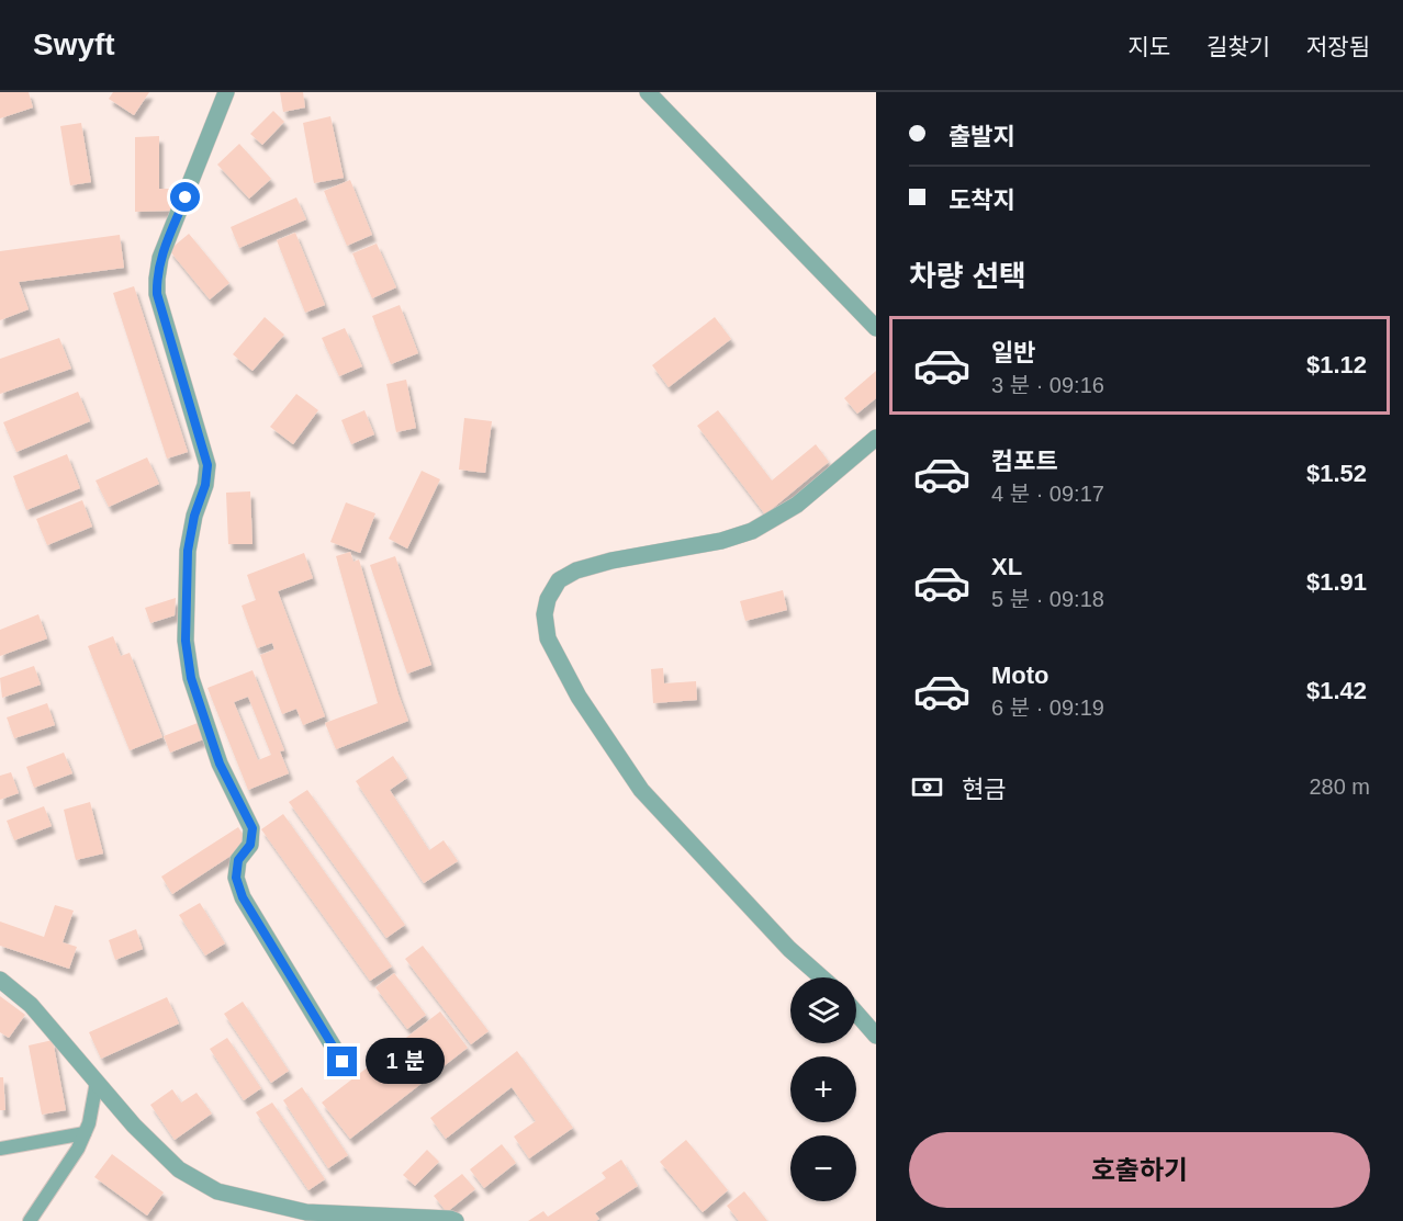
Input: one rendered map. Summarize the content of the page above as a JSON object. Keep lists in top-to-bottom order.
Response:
{
  "page": {
    "header": "Swyft",
    "nav": ["지도", "길찾기", "저장됨"],
    "banner": ["출발지", "도착지"],
    "heading": "차량 선택",
    "list": [
      {
        "name": "일반",
        "note": "3 분 · 09:16",
        "value": "$1.12"
      },
      {
        "name": "컴포트",
        "note": "4 분 · 09:17",
        "value": "$1.52"
      },
      {
        "name": "XL",
        "note": "5 분 · 09:18",
        "value": "$1.91"
      },
      {
        "name": "Moto",
        "note": "6 분 · 09:19",
        "value": "$1.42"
      }
    ],
    "pay": ["현금", "280 m"],
    "map_buttons": ["+", "−"],
    "bubble": "1 분",
    "buttons": "호출하기"
  }
}
